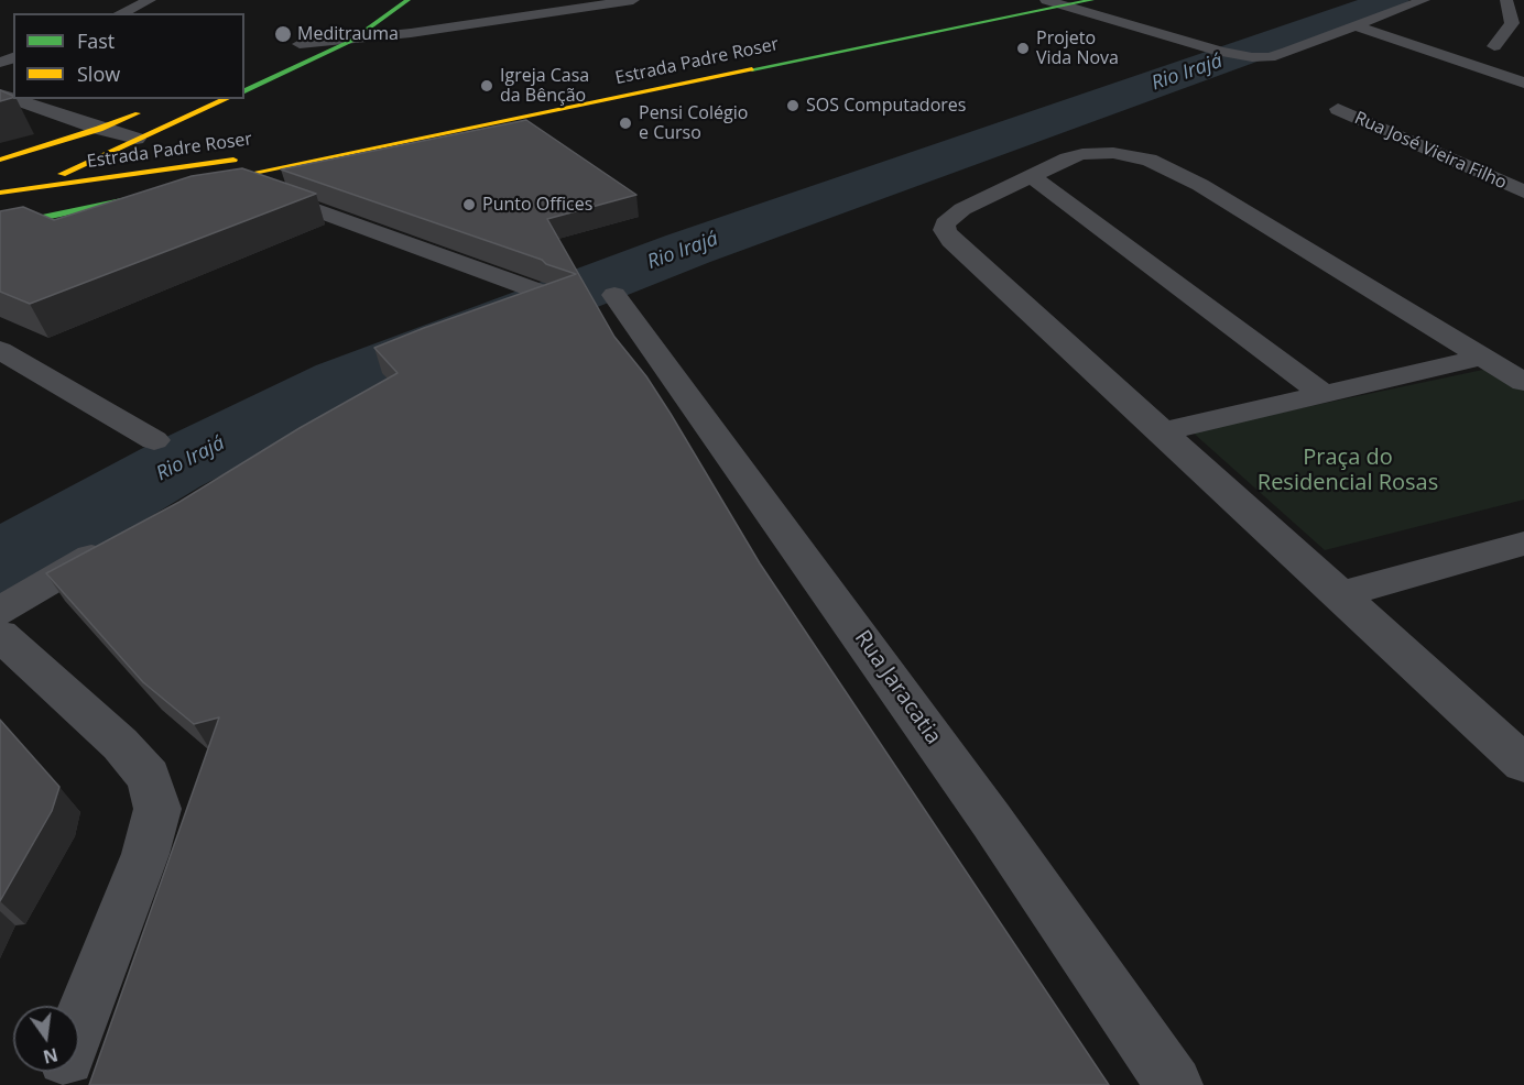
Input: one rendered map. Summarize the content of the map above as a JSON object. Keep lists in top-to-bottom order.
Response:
{
  "streets": {
    "main road": ["Estrada Padre Roser"],
    "street": ["Rua José Vieira Filho", "Rua Jaracatia"]
  },
  "water": ["Rio Irajá"],
  "parks": ["Praça do Residencial Rosas"],
  "places": [
    "Meditrauma",
    "Projeto Vida Nova",
    "Igreja Casa da Bênção",
    "SOS Computadores",
    "Pensi Colégio e Curso",
    "Punto Offices"
  ],
  "legend": ["Fast", "Slow"],
  "north": "bottom"
}
